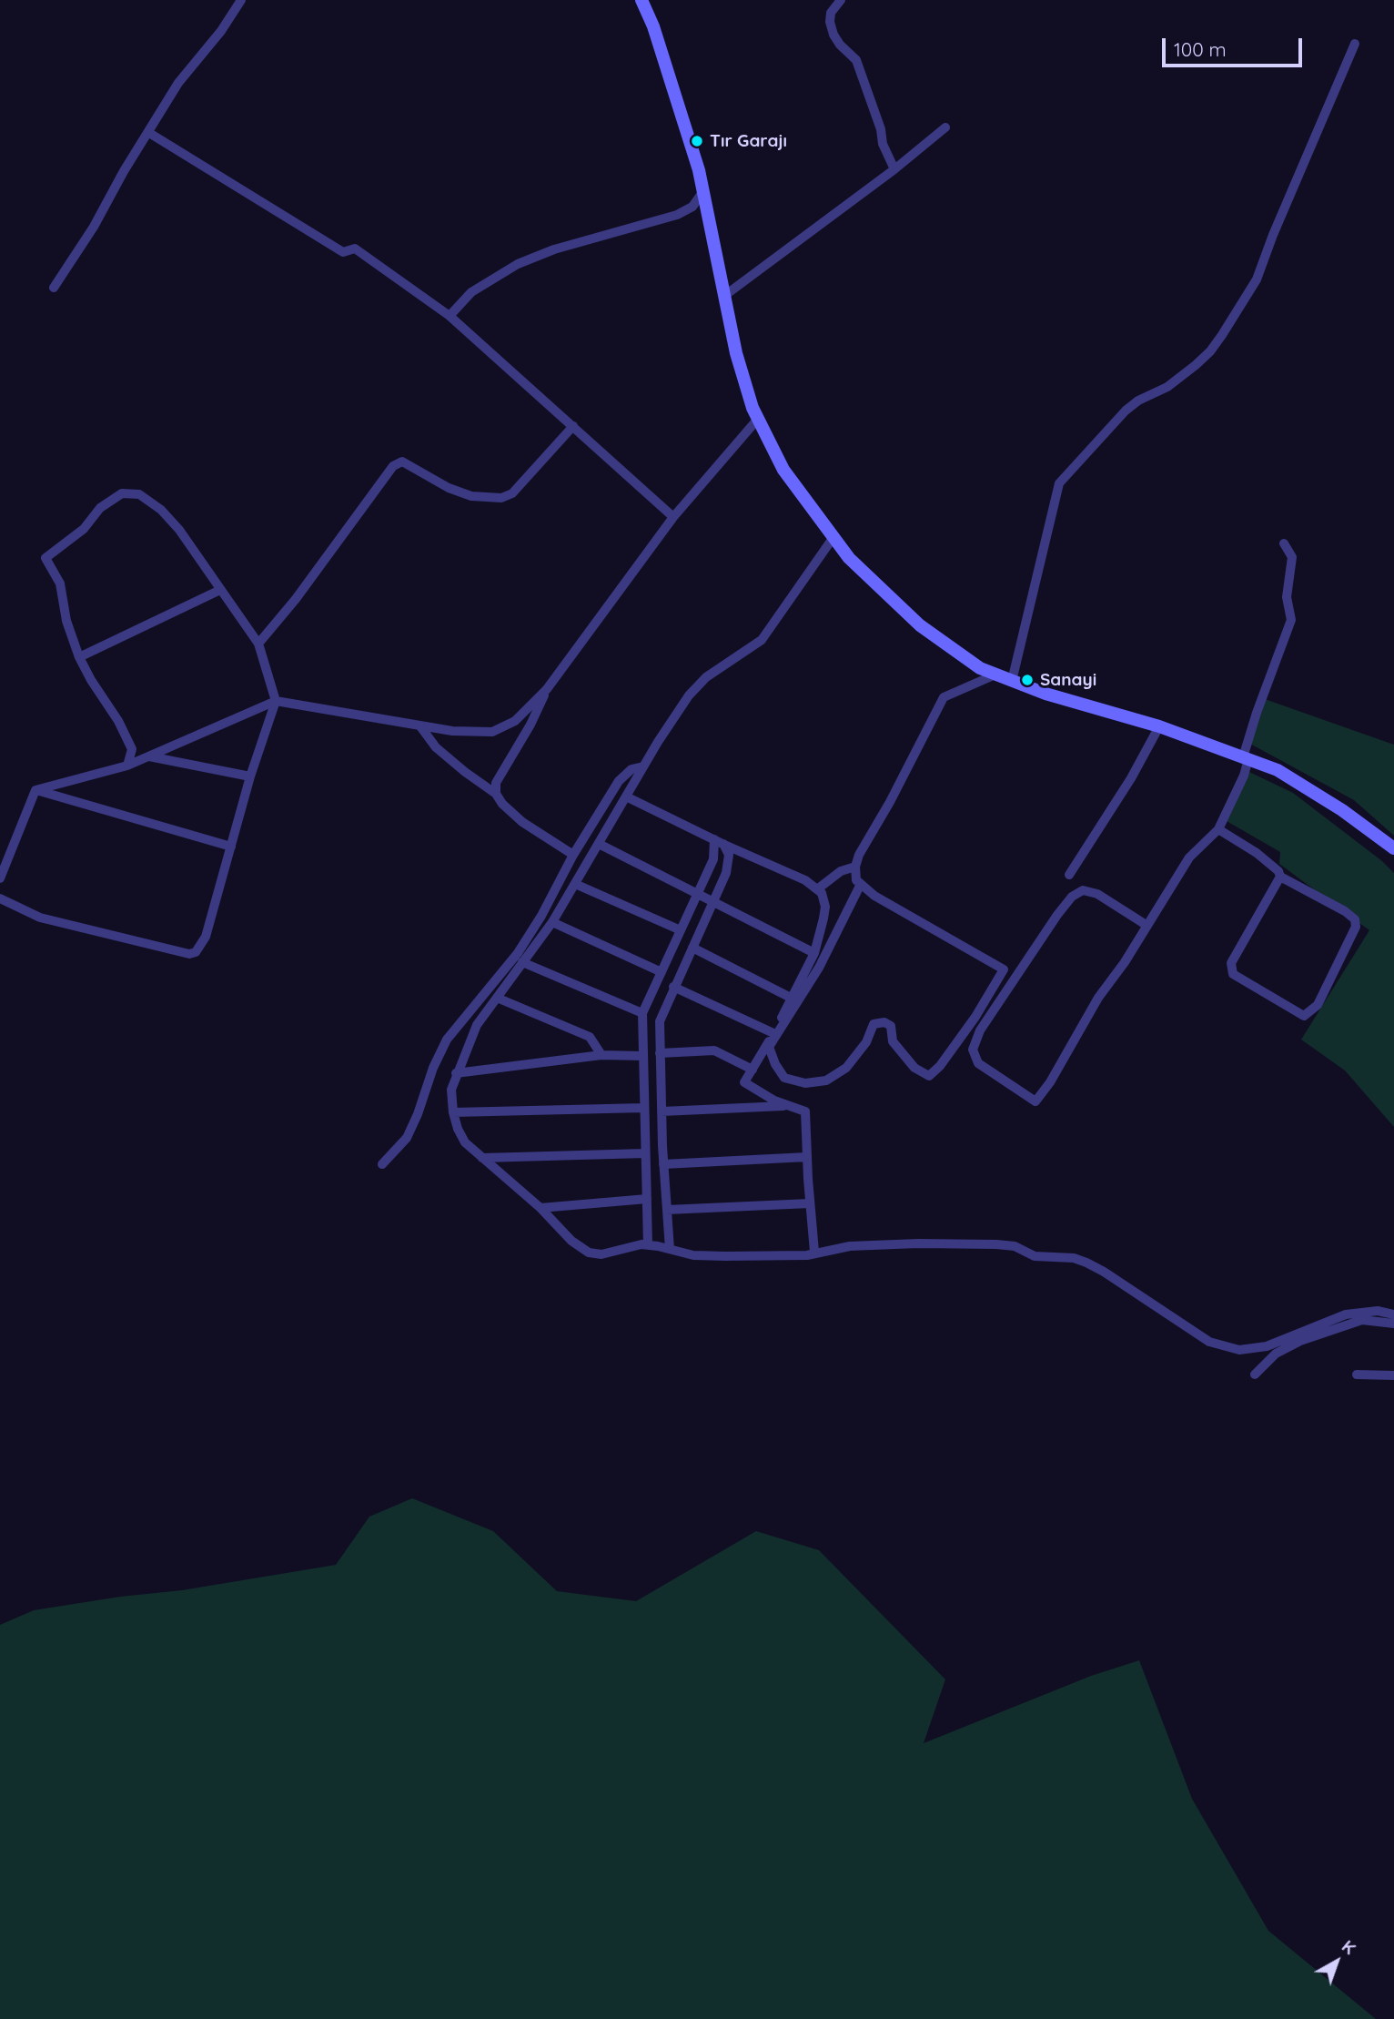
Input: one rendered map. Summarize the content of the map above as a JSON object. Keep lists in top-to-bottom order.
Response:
{
  "places": ["Tır Garajı", "Sanayi"],
  "scale_bar": "100 m",
  "north": "top right"
}
